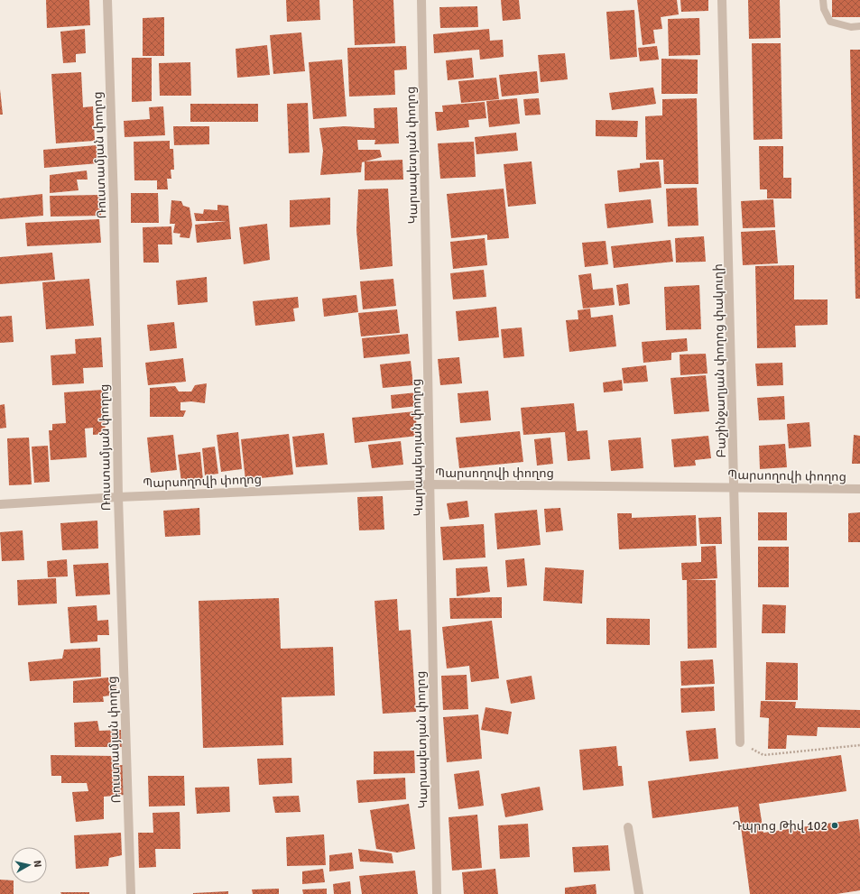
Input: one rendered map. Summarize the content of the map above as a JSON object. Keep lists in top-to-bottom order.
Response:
{
  "streets": {
    "street": [
      "Ռուստամյան փողոց",
      "Կարապետյան փողոց",
      "Բաշինջաղյան փողոց փակուղի",
      "Պարսողովի փողոց"
    ]
  },
  "crossings": [
    ["Ռուստամյան փողոց", "Պարսողովի փողոց"],
    ["Կարապետյան փողոց", "Պարսողովի փողոց"],
    ["Բաշինջաղյան փողոց փակուղի", "Պարսողովի փողոց"]
  ],
  "places": ["Դպրոց Թիվ 102"],
  "north": "right"
}
